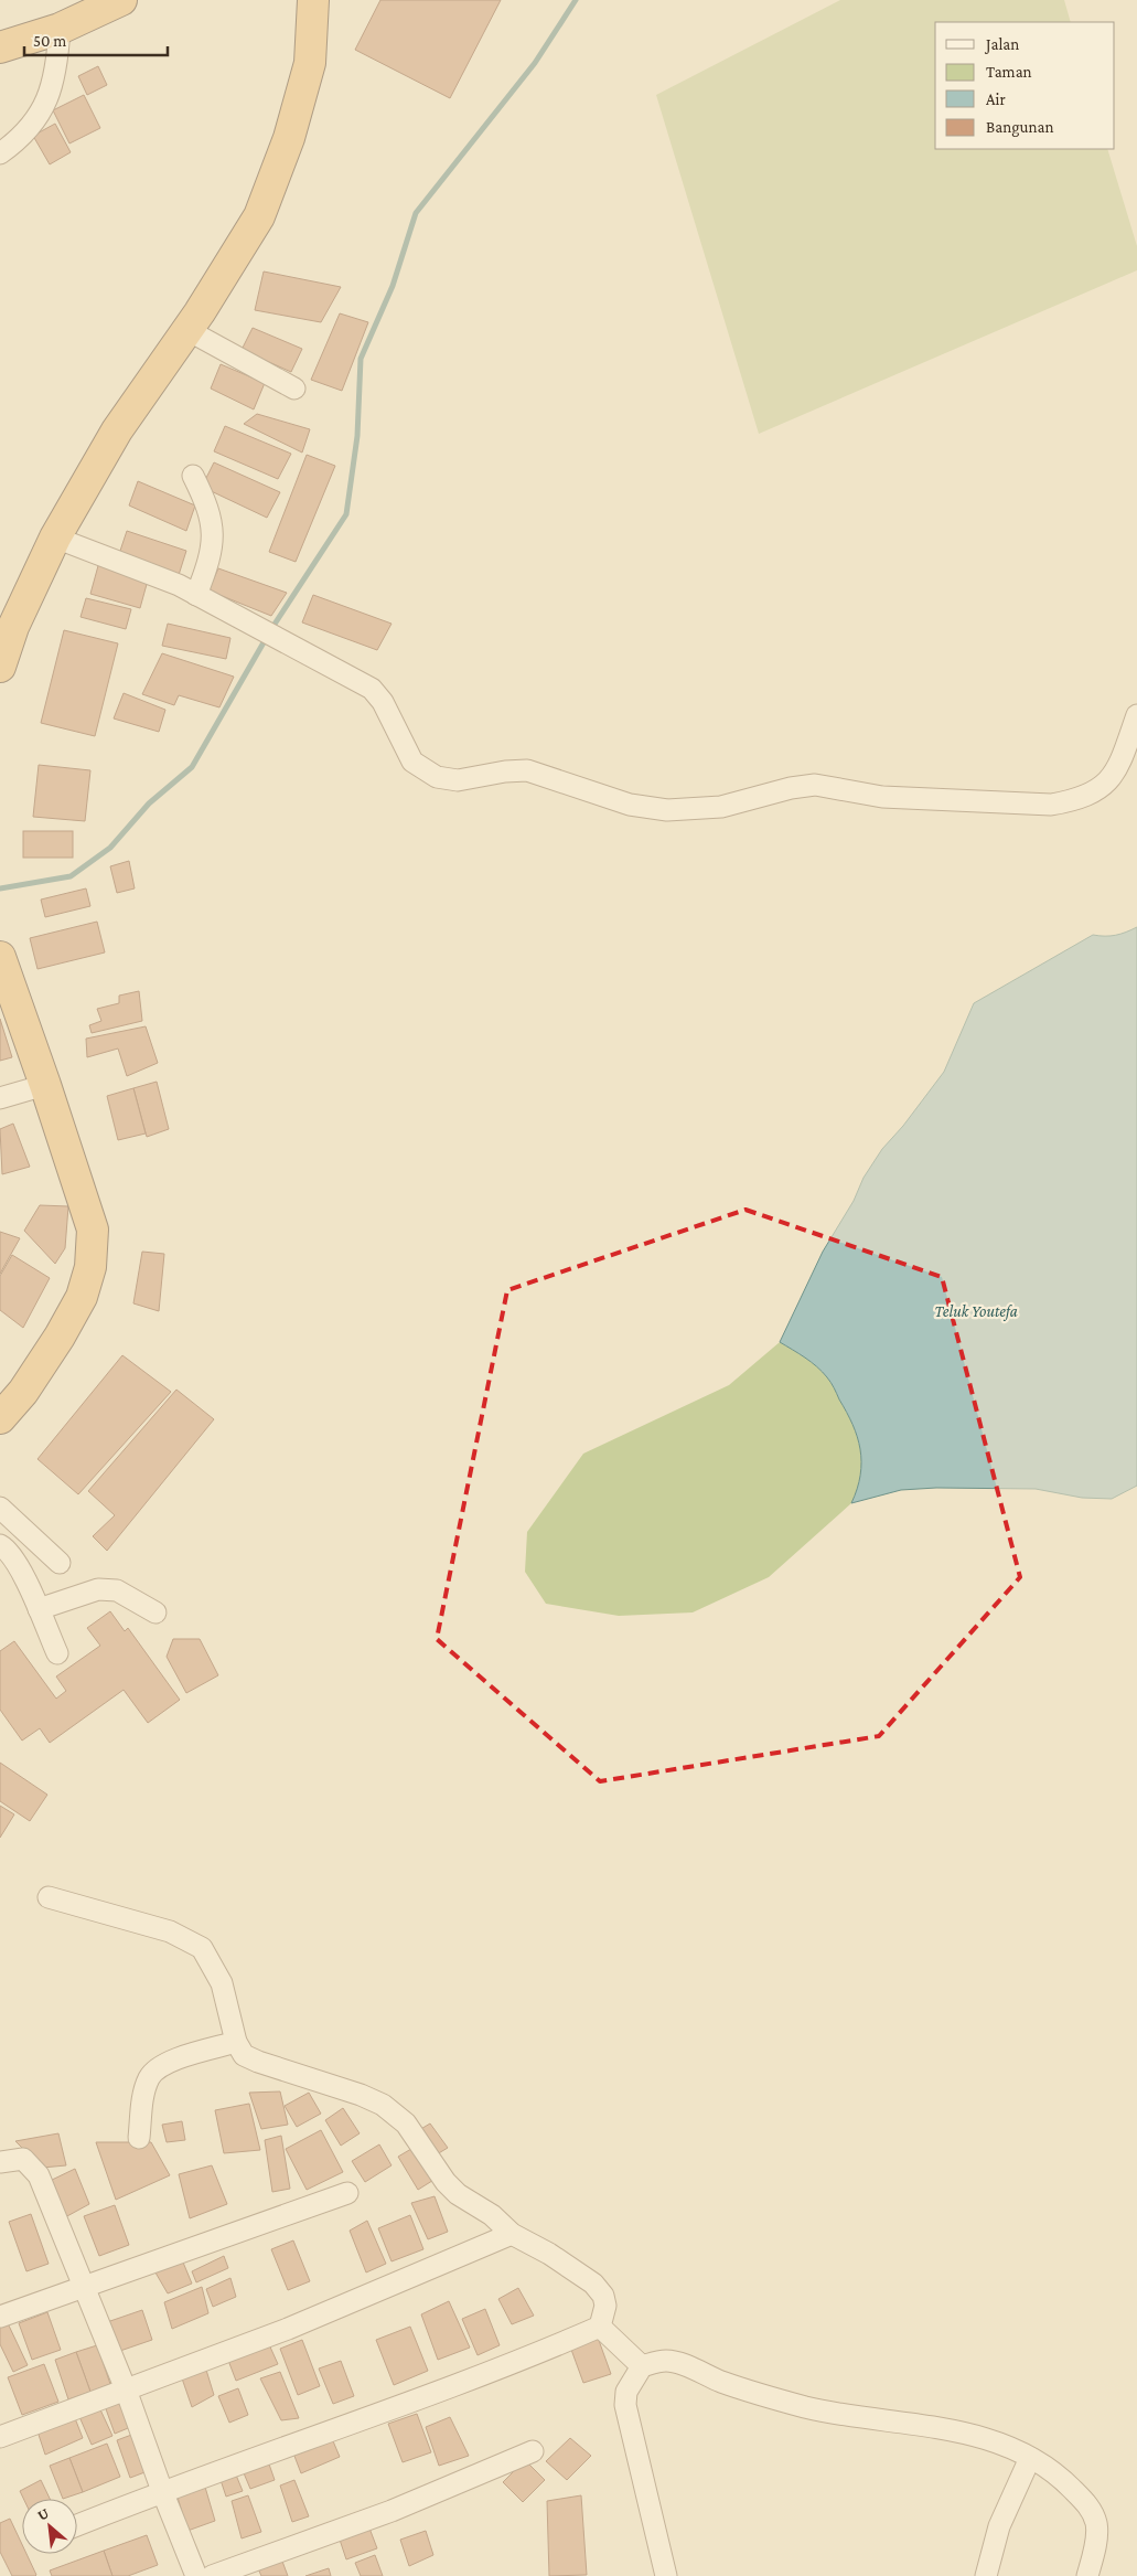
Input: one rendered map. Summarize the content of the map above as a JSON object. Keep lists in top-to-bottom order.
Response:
{
  "water": ["Teluk Youtefa"],
  "legend": [
    "Jalan",
    "Taman",
    "Air",
    "Bangunan"
  ],
  "scale_bar": "50 m",
  "north": "top left"
}
